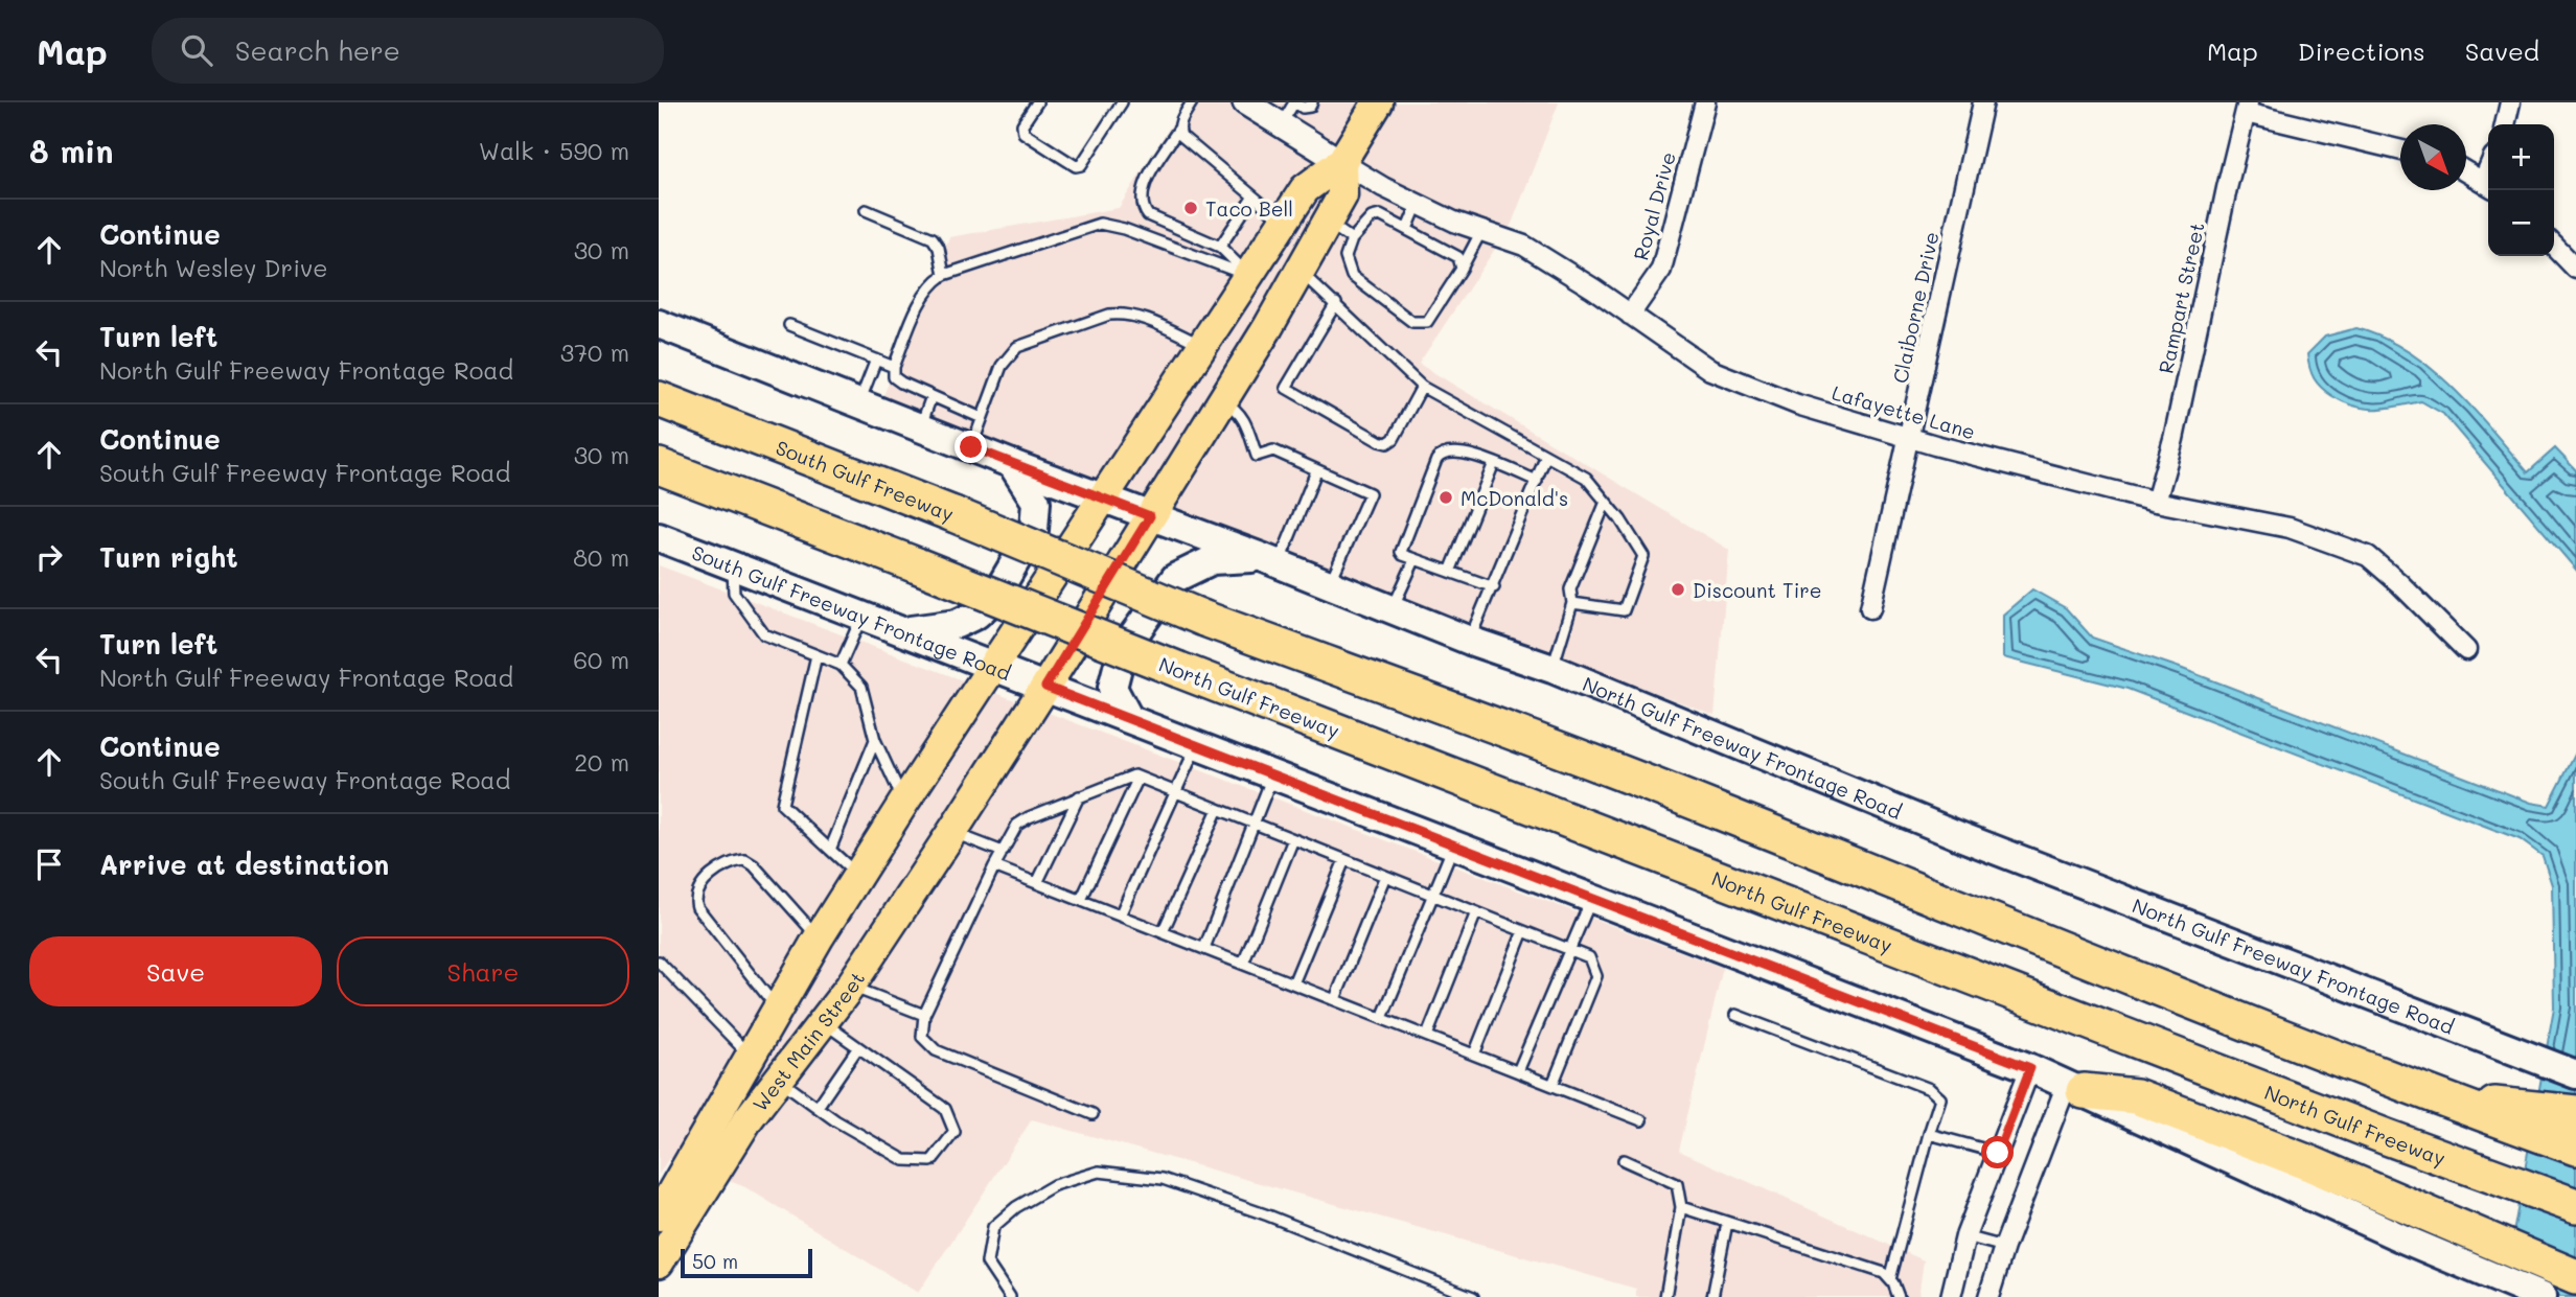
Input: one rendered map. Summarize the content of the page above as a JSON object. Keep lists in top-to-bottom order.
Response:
{
  "streets": {
    "highway": ["South Gulf Freeway", "North Gulf Freeway"],
    "main road": ["South Gulf Freeway Frontage Road", "North Gulf Freeway Frontage Road", "West Main Street"],
    "street": [
      "Royal Drive",
      "Rampart Street",
      "Claiborne Drive",
      "Lafayette Lane"
    ]
  },
  "crossings": [
    ["Royal Drive", "Lafayette Lane"],
    ["Rampart Street", "Lafayette Lane"],
    ["Claiborne Drive", "Lafayette Lane"],
    ["Lafayette Lane", "West Main Street"],
    ["South Gulf Freeway Frontage Road", "West Main Street"],
    ["North Gulf Freeway Frontage Road", "West Main Street"]
  ],
  "places": ["Taco Bell", "McDonald's", "Discount Tire"],
  "scale_bar": "50 m",
  "north": "bottom right",
  "page": {
    "header": "Map",
    "search": "Search here",
    "nav": ["Map", "Directions", "Saved"],
    "heading": ["8 min", "Walk · 590 m"],
    "map_buttons": ["+", "−"],
    "list": [
      ["Continue", "North Wesley Drive", "30 m"],
      ["Turn left", "North Gulf Freeway Frontage Road", "370 m"],
      ["Continue", "South Gulf Freeway Frontage Road", "30 m"],
      ["Turn right", "80 m"],
      ["Turn left", "North Gulf Freeway Frontage Road", "60 m"],
      ["Continue", "South Gulf Freeway Frontage Road", "20 m"],
      "Arrive at destination"
    ],
    "buttons": ["Save", "Share"],
    "scale": "50 m"
  }
}
